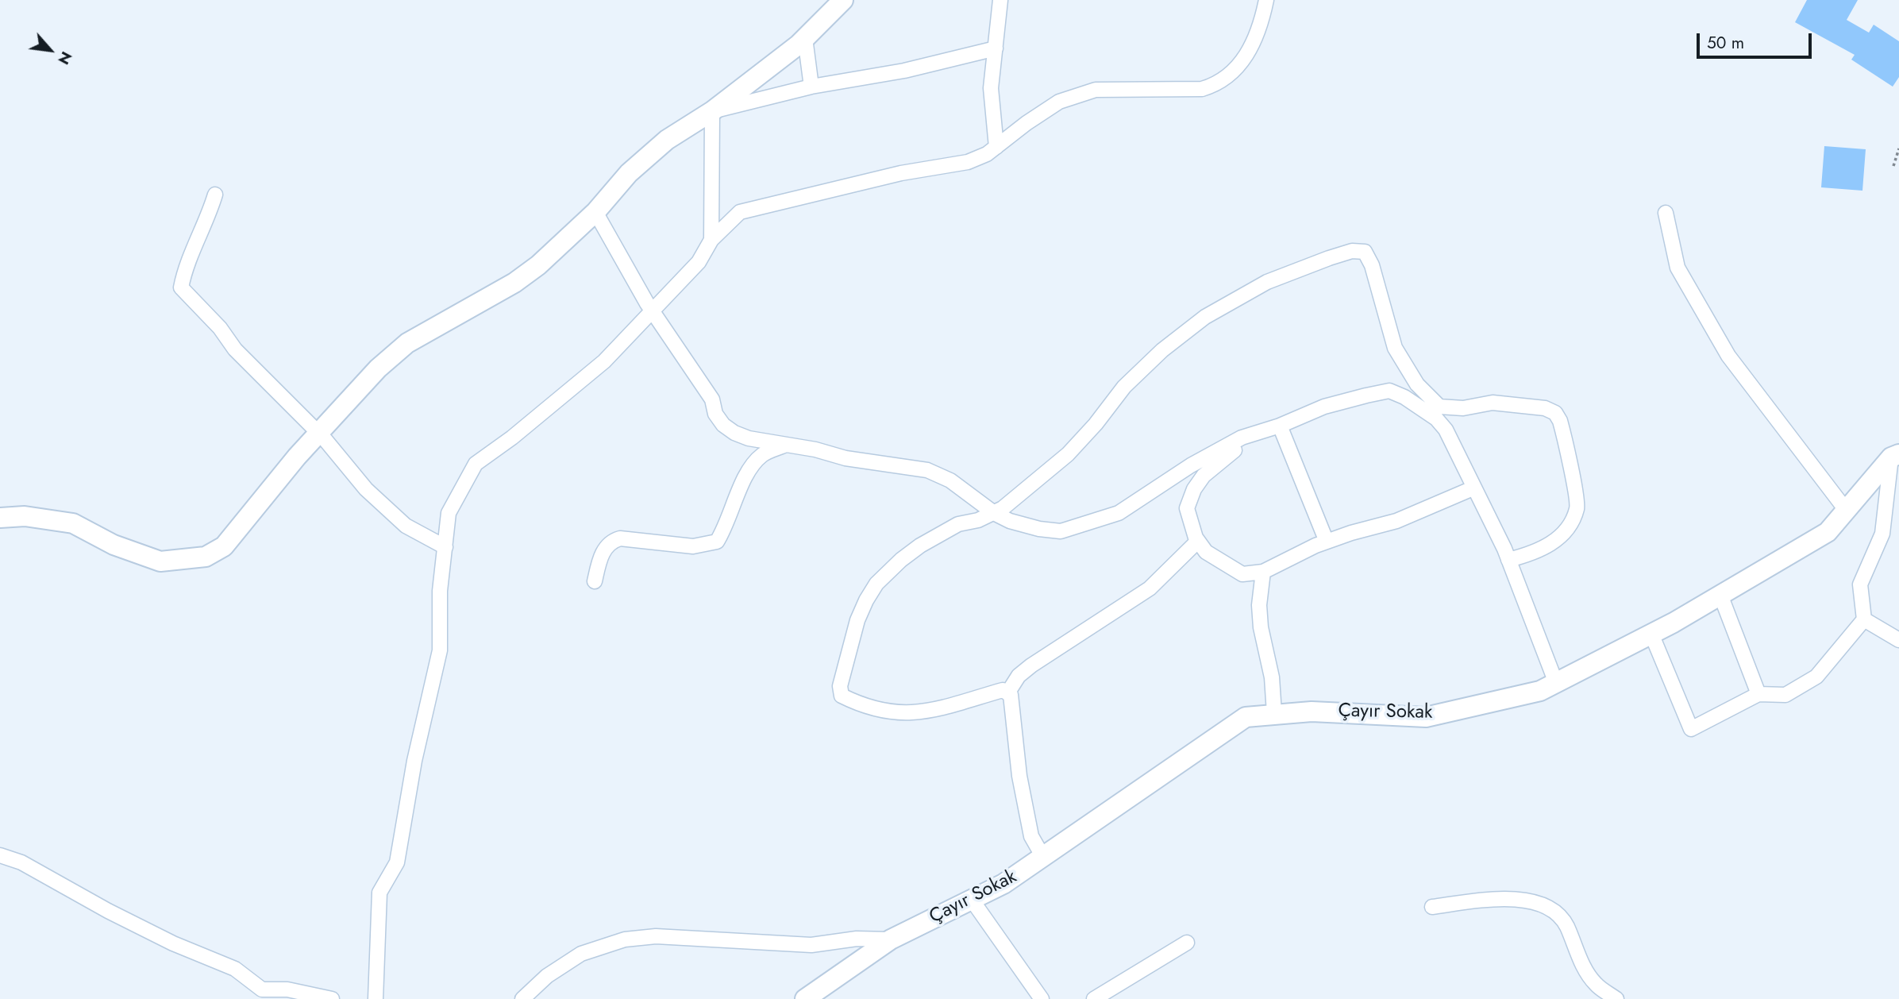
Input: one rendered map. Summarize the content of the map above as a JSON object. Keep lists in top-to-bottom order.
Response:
{
  "streets": {
    "street": ["Çayır Sokak"]
  },
  "scale_bar": "50 m",
  "north": "bottom right"
}
